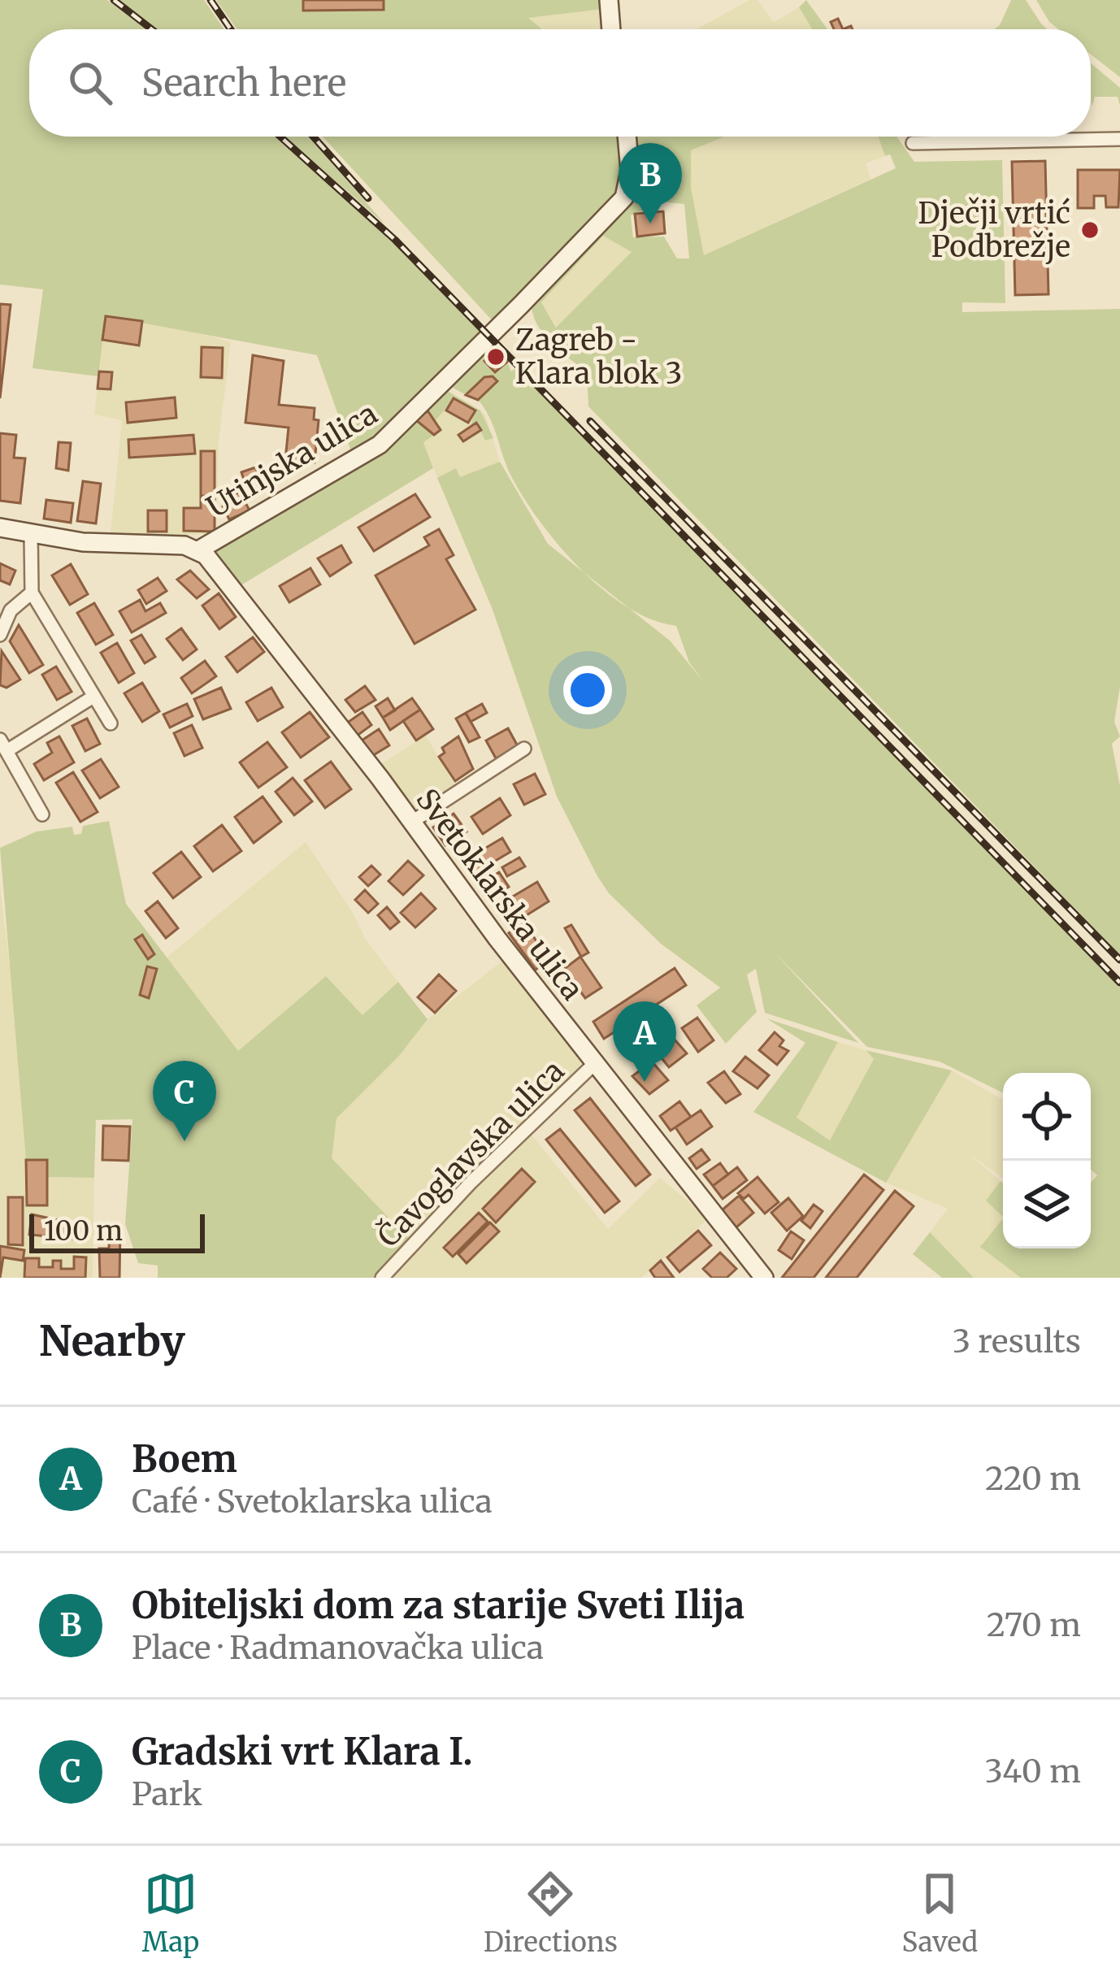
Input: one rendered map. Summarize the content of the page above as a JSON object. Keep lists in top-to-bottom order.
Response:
{
  "streets": {
    "street": ["Utinjska ulica", "Svetoklarska ulica", "Čavoglavska ulica"]
  },
  "crossings": [
    ["Utinjska ulica", "Svetoklarska ulica"],
    ["Svetoklarska ulica", "Čavoglavska ulica"]
  ],
  "places": ["Dječji vrtić Podbrežje", "Zagreb - Klara blok 3"],
  "scale_bar": "100 m",
  "page": {
    "search": "Search here",
    "pins": ["B", "A", "C"],
    "scale": "100 m",
    "heading": ["Nearby", "3 results"],
    "list": [
      {
        "mark": "A",
        "name": "Boem",
        "note": "Café · Svetoklarska ulica",
        "value": "220 m"
      },
      {
        "mark": "B",
        "name": "Obiteljski dom za starije Sveti Ilija",
        "note": "Place · Radmanovačka ulica",
        "value": "270 m"
      },
      {
        "mark": "C",
        "name": "Gradski vrt Klara I.",
        "note": "Park",
        "value": "340 m"
      }
    ],
    "nav": ["Map", "Directions", "Saved"]
  }
}
